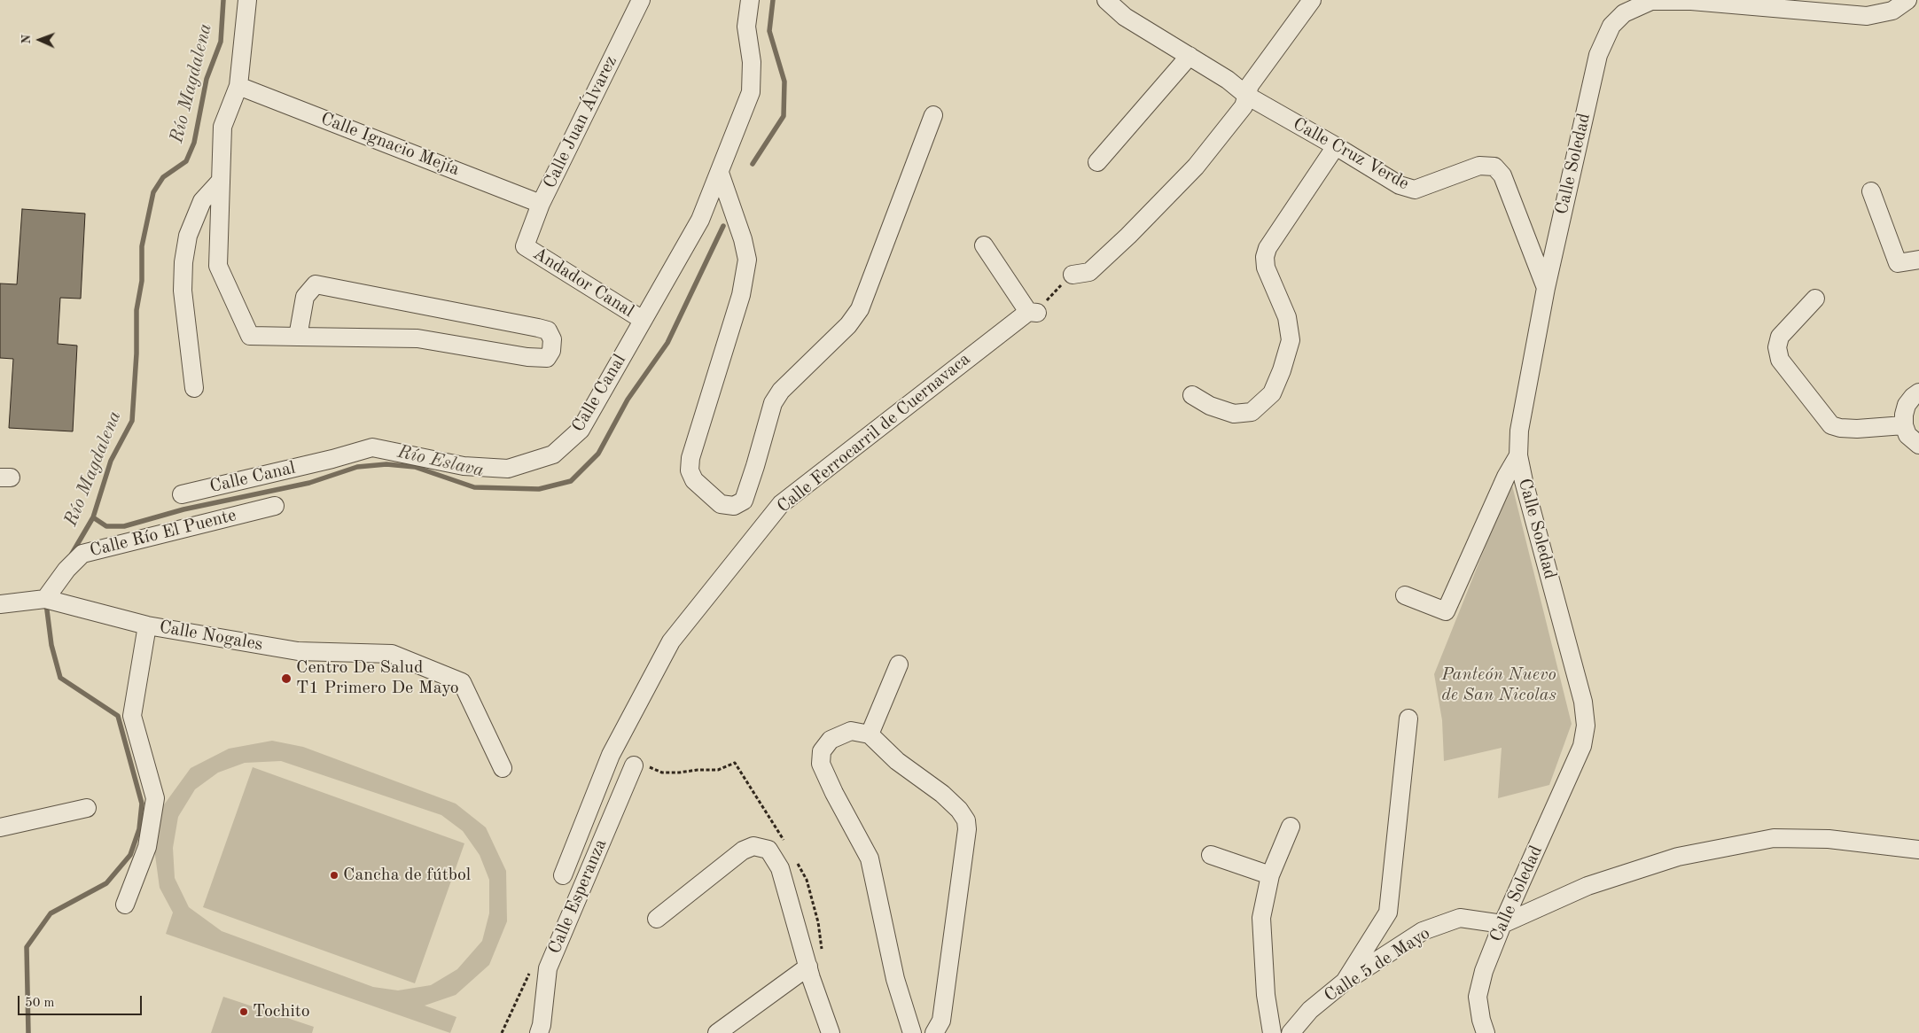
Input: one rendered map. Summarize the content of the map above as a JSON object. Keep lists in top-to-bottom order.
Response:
{
  "streets": {
    "street": [
      "Calle Juan Álvarez",
      "Calle Ignacio Mejía",
      "Calle Cruz Verde",
      "Calle Soledad",
      "Andador Canal",
      "Calle Canal",
      "Calle Ferrocarril de Cuernavaca",
      "Calle Río El Puente",
      "Calle Nogales",
      "Calle Esperanza",
      "Calle 5 de Mayo"
    ]
  },
  "crossings": [
    ["Calle Juan Álvarez", "Calle Ignacio Mejía"],
    ["Calle Juan Álvarez", "Andador Canal"],
    ["Calle Cruz Verde", "Calle Soledad"],
    ["Calle Soledad", "Calle 5 de Mayo"],
    ["Andador Canal", "Calle Canal"]
  ],
  "water": ["Río Magdalena", "Río Eslava"],
  "parks": ["Panteón Nuevo de San Nicolas"],
  "places": ["Centro De Salud T1 Primero De Mayo", "Cancha de fútbol", "Tochito"],
  "scale_bar": "50 m",
  "north": "left"
}
